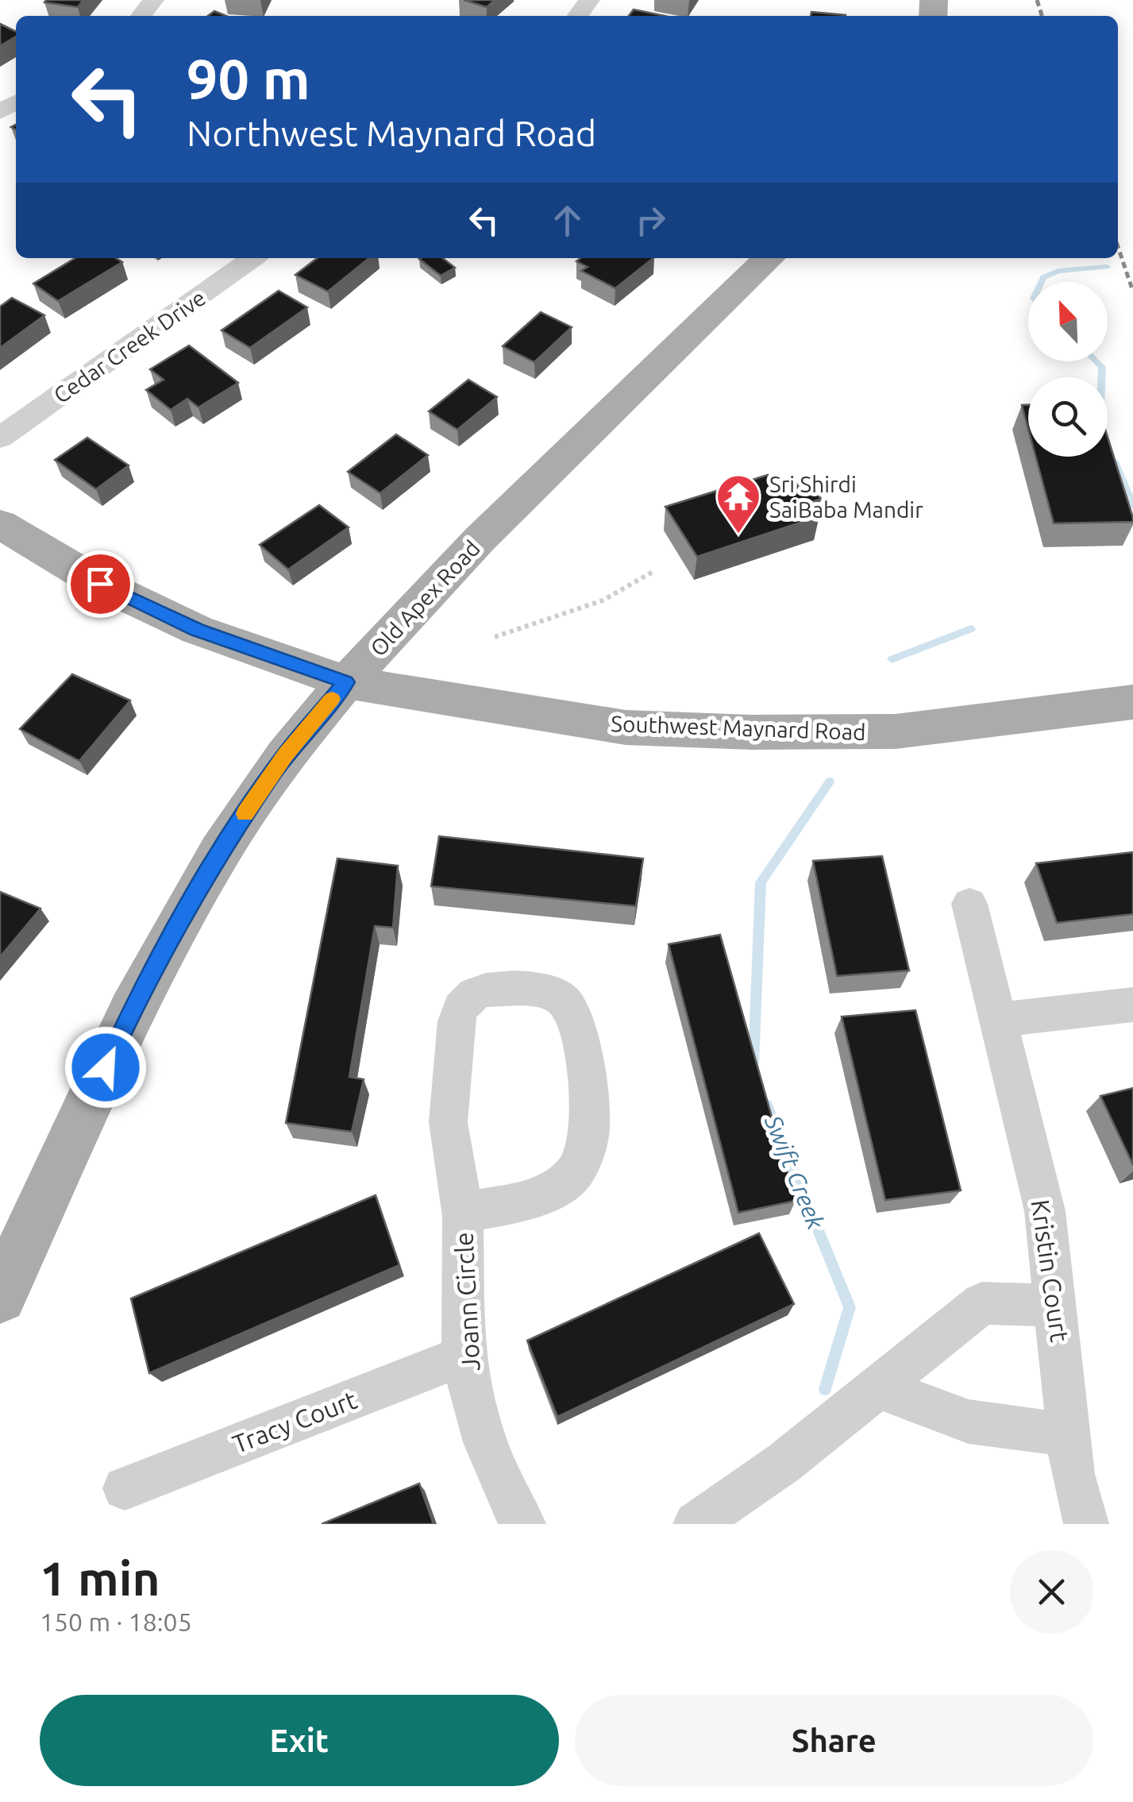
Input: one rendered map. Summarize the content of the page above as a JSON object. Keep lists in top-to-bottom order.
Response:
{
  "streets": {
    "main road": ["Old Apex Road", "Southwest Maynard Road"],
    "street": [
      "Cedar Creek Drive",
      "Kristin Court",
      "Joann Circle",
      "Tracy Court"
    ]
  },
  "crossings": [
    ["Old Apex Road", "Southwest Maynard Road"],
    ["Joann Circle", "Tracy Court"]
  ],
  "water": ["Swift Creek"],
  "places": {
    "temple": ["Sri Shirdi SaiBaba Mandir"]
  },
  "north": "top left",
  "page": {
    "turn": ["90 m", "Northwest Maynard Road"],
    "heading": ["1 min", "150 m · 18:05"],
    "buttons": ["Exit", "Share"]
  }
}
